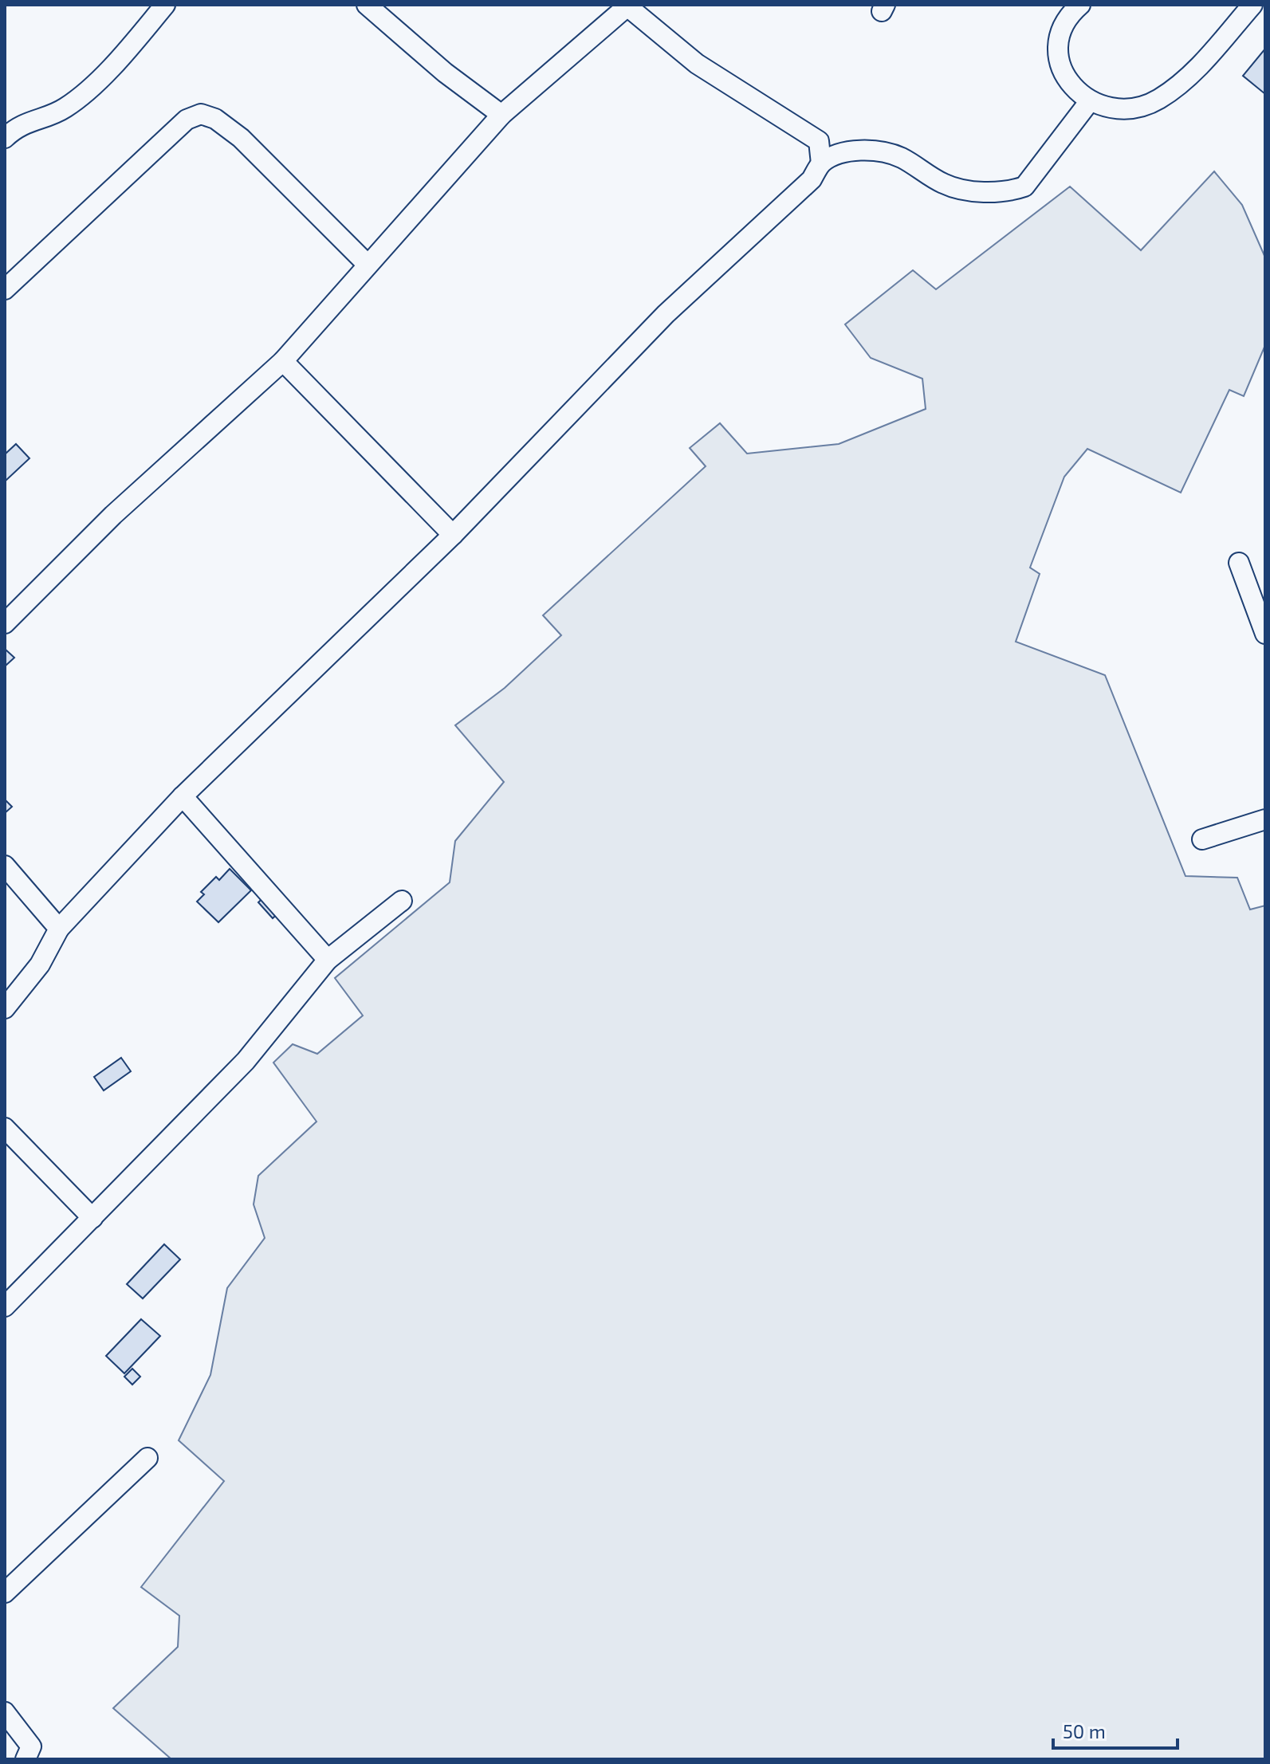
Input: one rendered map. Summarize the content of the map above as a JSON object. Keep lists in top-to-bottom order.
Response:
{
  "scale_bar": "50 m"
}
